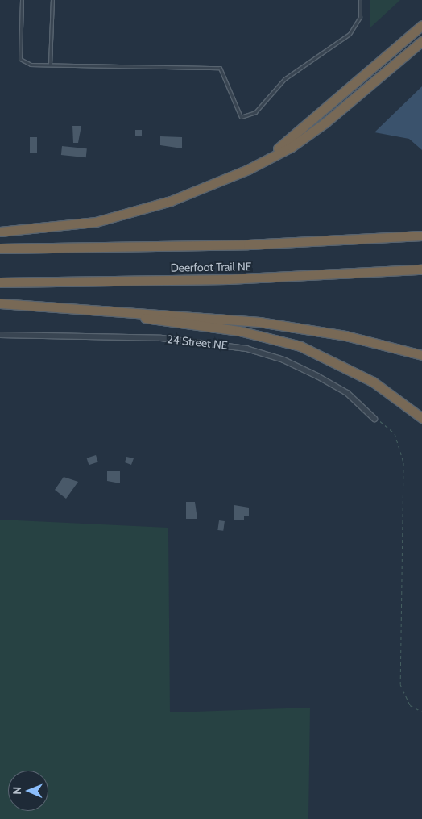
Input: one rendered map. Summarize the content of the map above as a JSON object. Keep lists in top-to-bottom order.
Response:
{
  "streets": {
    "highway": ["Deerfoot Trail NE"],
    "street": ["24 Street NE"]
  },
  "north": "left"
}
